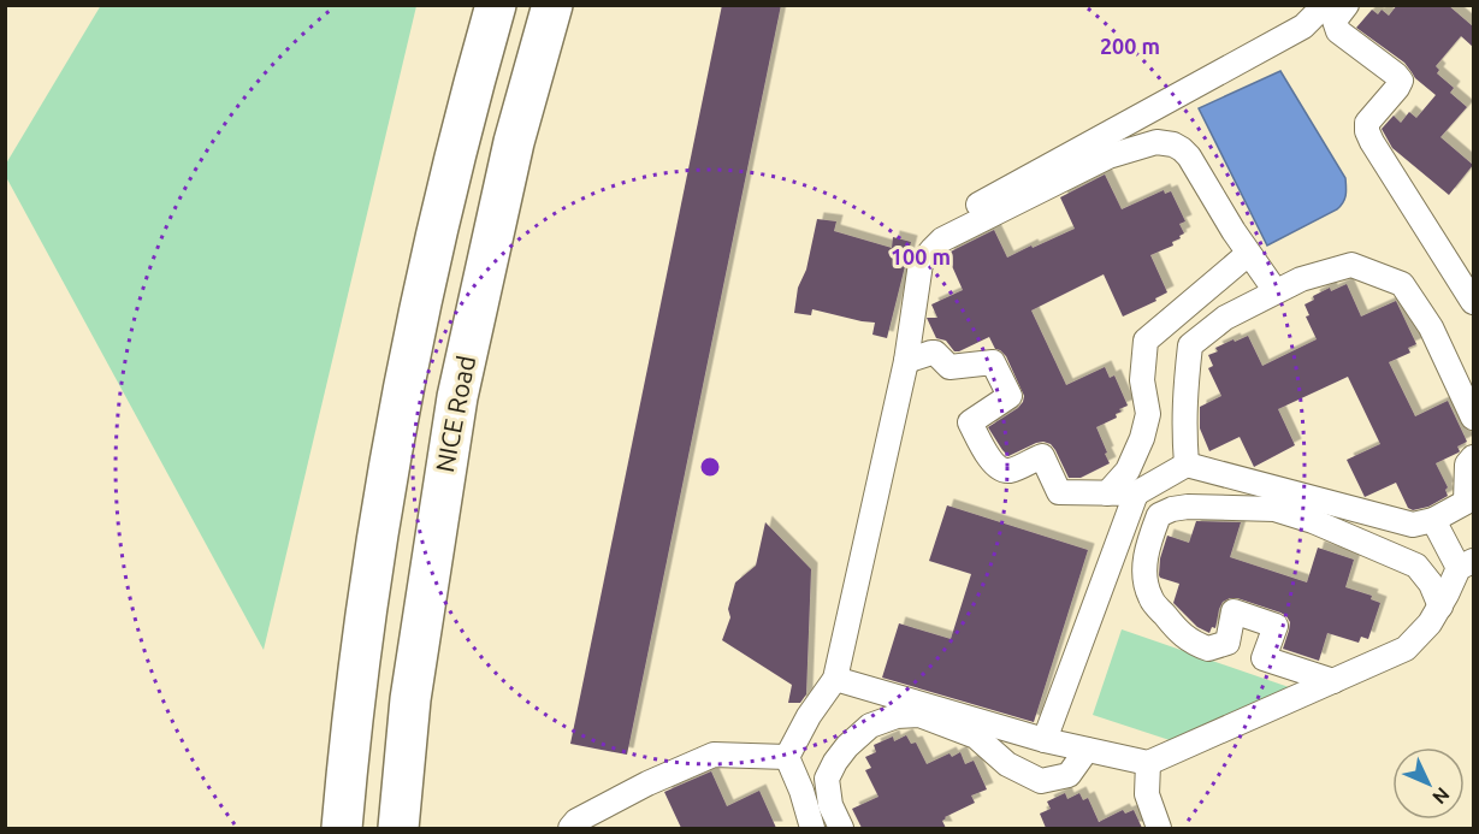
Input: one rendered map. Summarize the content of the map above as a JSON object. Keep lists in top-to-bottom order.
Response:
{
  "streets": {
    "highway": ["NICE Road"]
  },
  "north": "bottom right",
  "rings": ["200 m", "100 m"]
}
